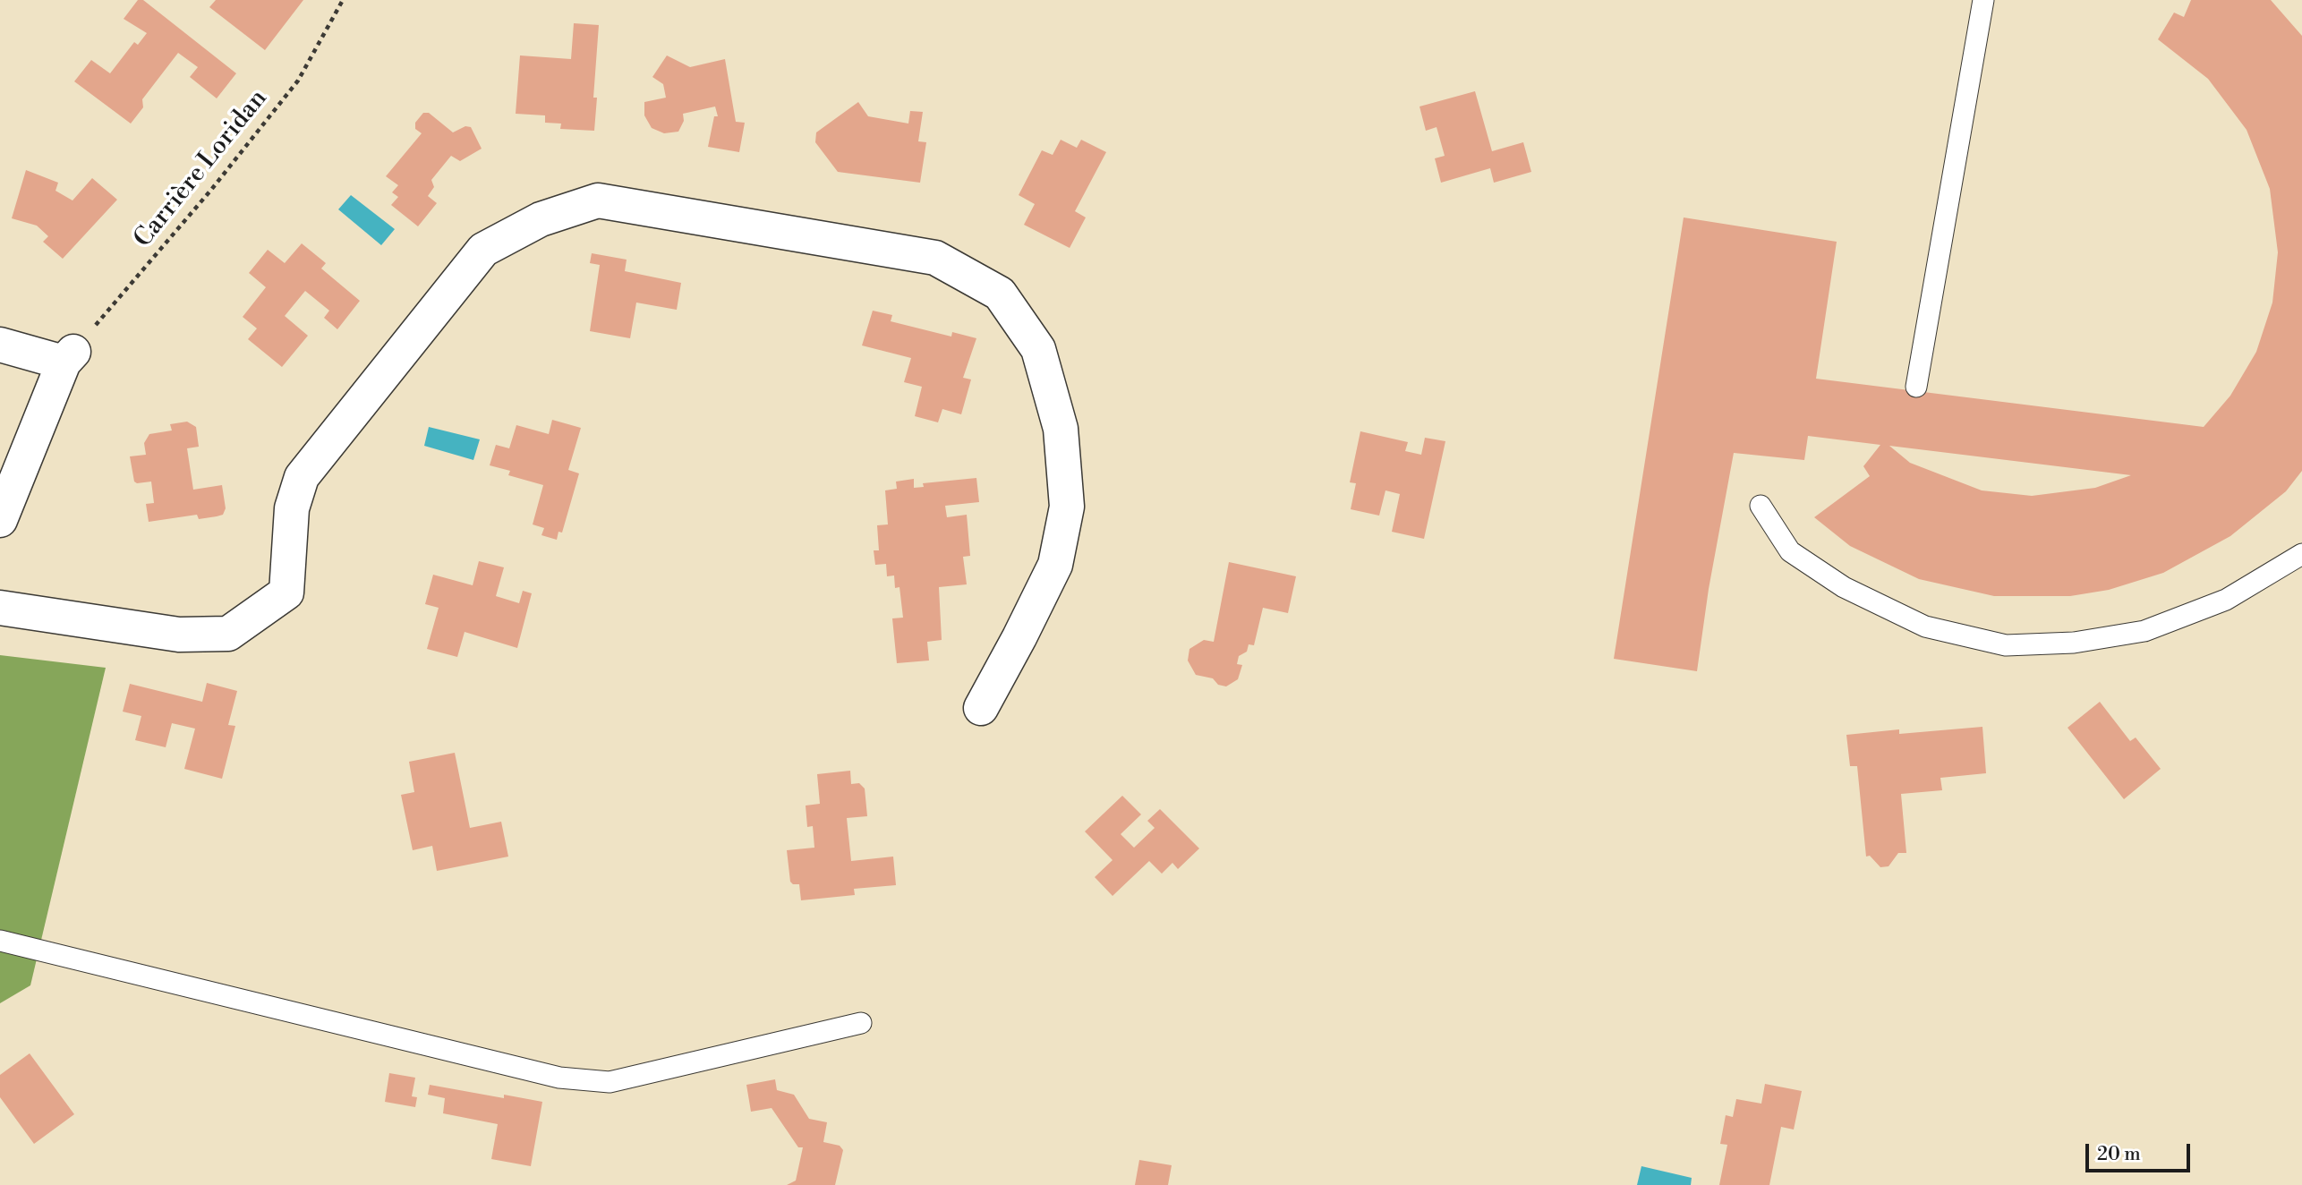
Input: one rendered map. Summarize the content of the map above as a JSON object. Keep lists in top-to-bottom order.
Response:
{
  "streets": {
    "path": ["Carrière Loridan"]
  },
  "scale_bar": "20 m"
}
